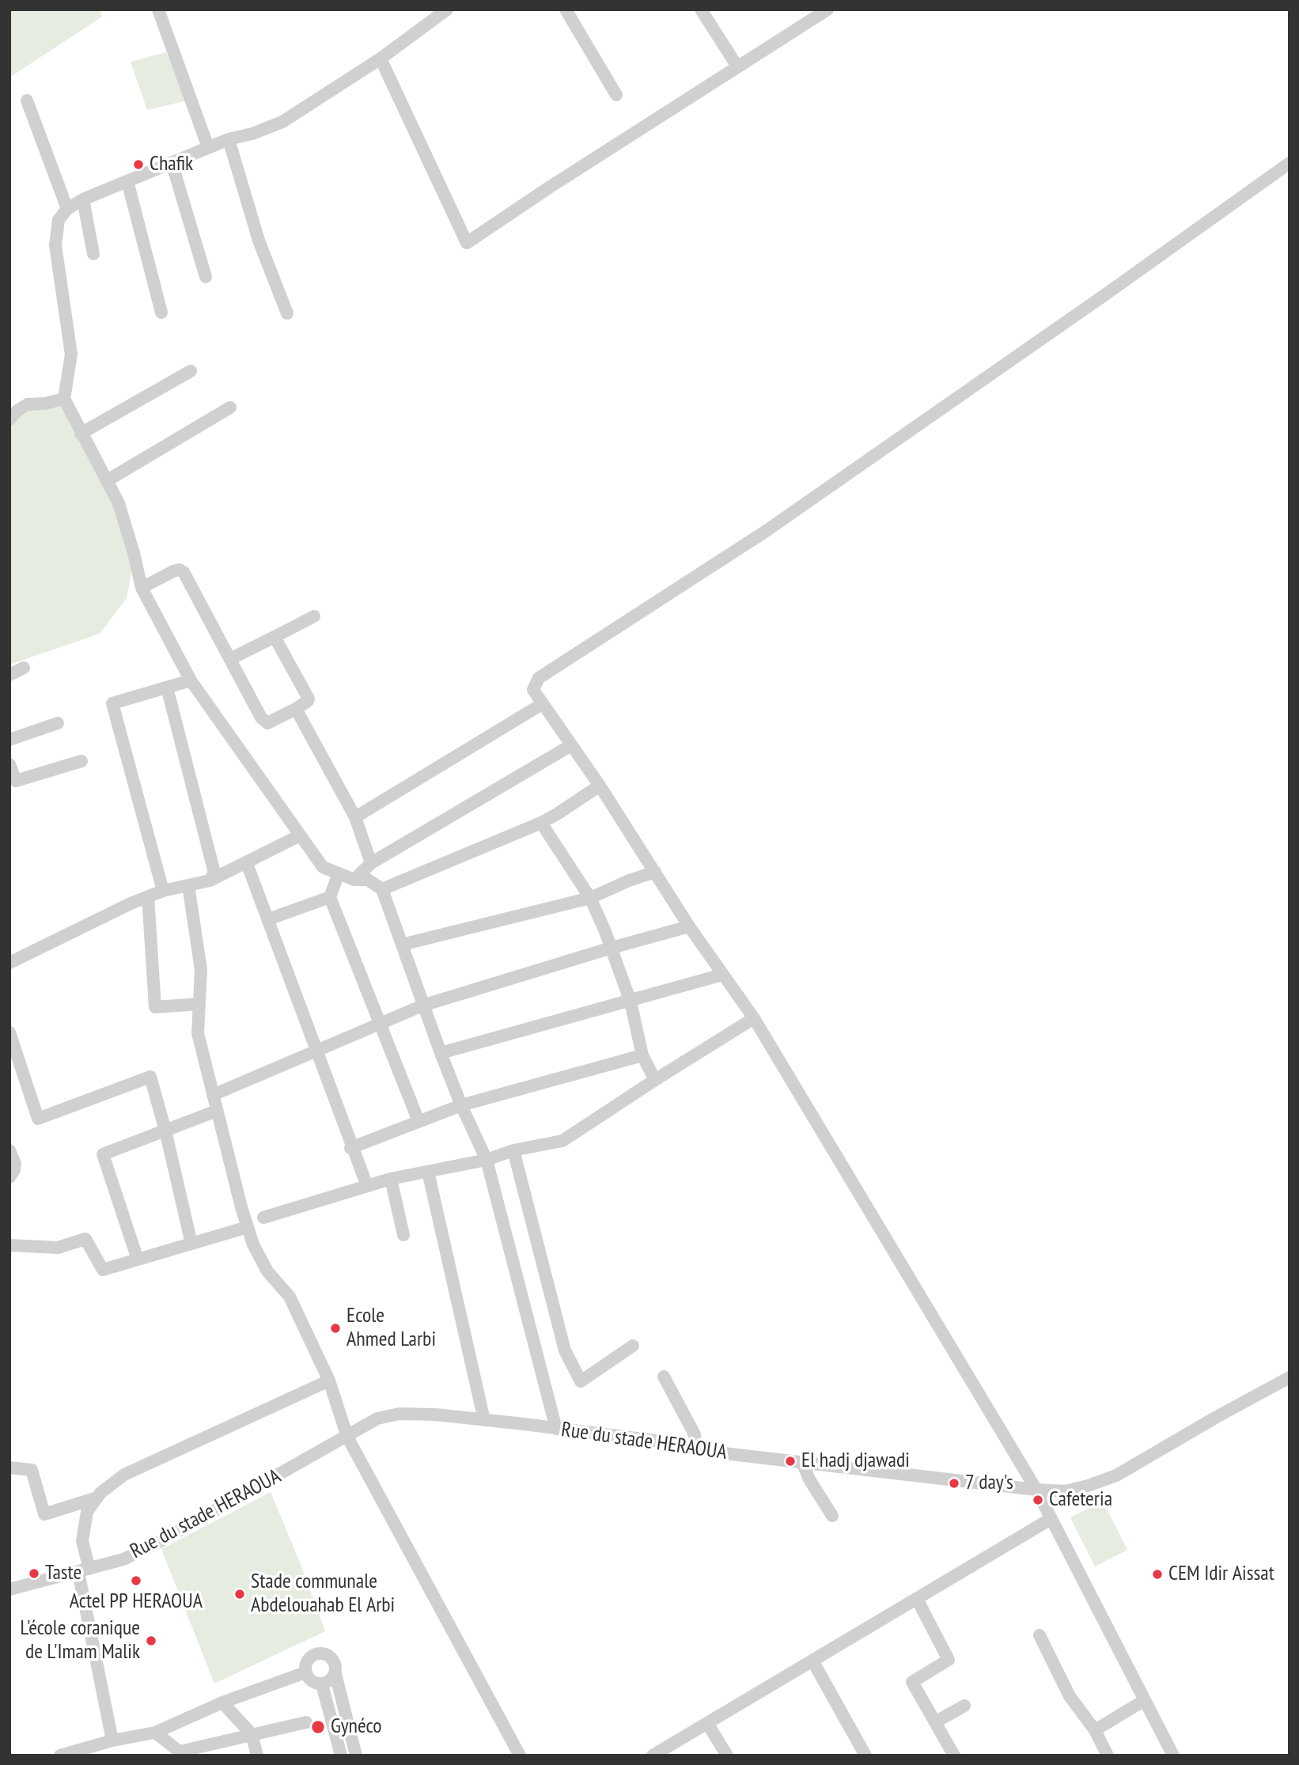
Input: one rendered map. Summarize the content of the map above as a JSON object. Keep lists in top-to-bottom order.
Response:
{
  "streets": {
    "street": ["Rue du stade HERAOUA"]
  },
  "places": [
    "Chafik",
    "Ecole Ahmed Larbi",
    "El hadj djawadi",
    "7 day's",
    "Cafeteria",
    "Taste",
    "CEM Idir Aissat",
    "Actel PP HERAOUA",
    "Stade communale Abdelouahab El Arbi",
    "L'école coranique de L'Imam Malik",
    "Gynéco"
  ]
}
